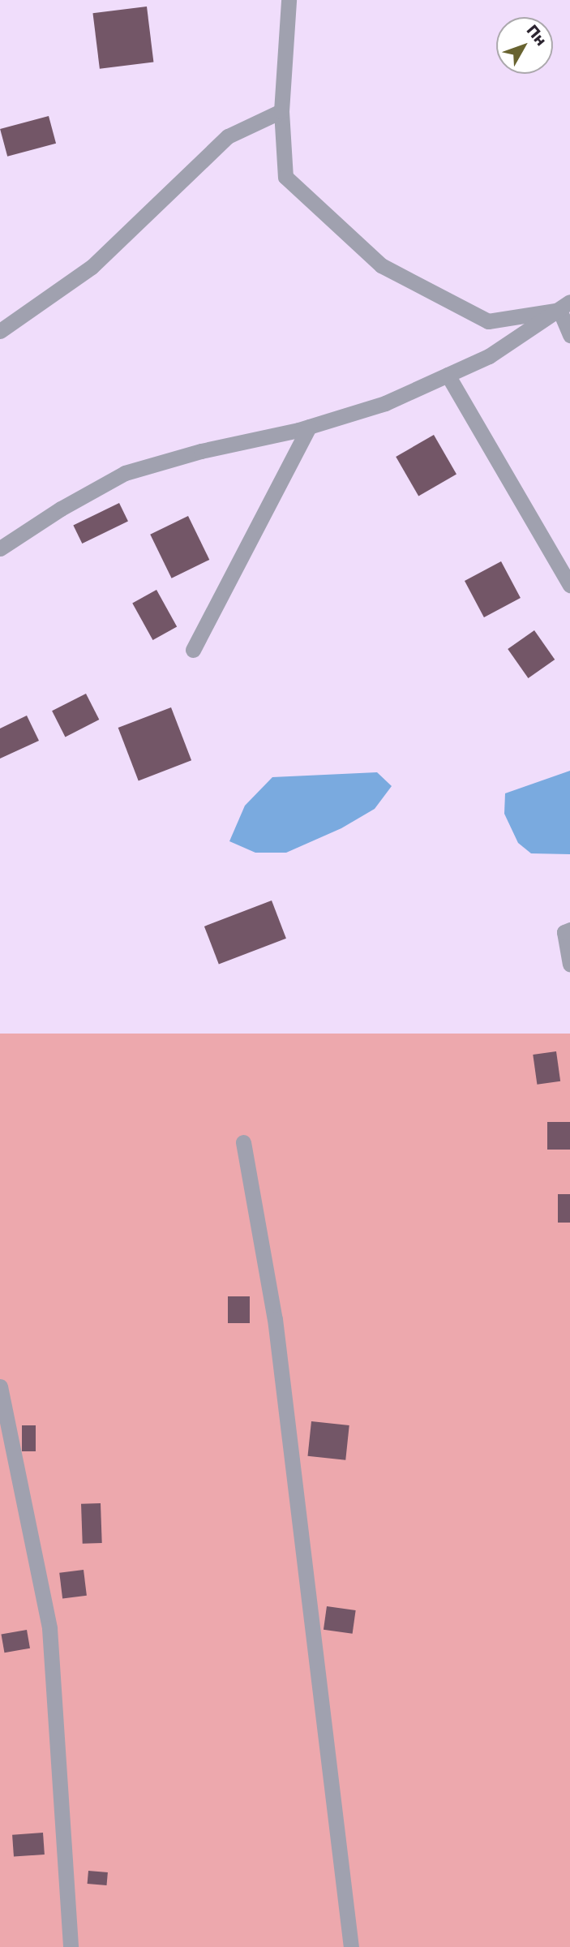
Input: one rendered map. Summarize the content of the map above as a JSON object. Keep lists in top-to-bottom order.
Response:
{
  "north": "top right"
}
